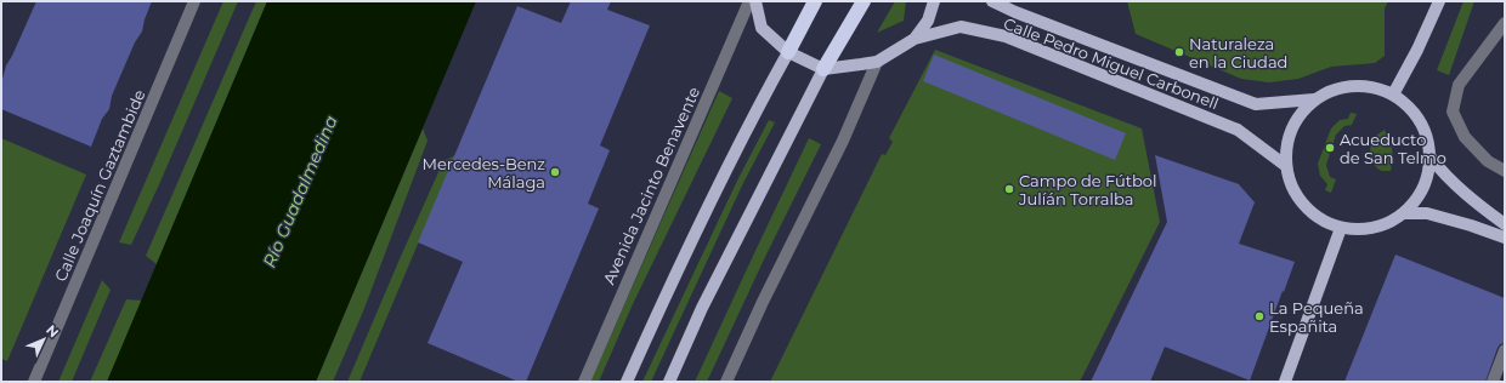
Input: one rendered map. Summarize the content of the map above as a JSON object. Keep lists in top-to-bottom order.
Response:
{
  "streets": {
    "main road": ["Calle Pedro Miguel Carbonell"],
    "street": ["Calle Joaquín Gaztambide", "Avenida Jacinto Benavente"]
  },
  "water": ["Río Guadalmedina"],
  "places": [
    "Naturaleza en la Ciudad",
    "Acueducto de San Telmo",
    "Mercedes-Benz Málaga",
    "Campo de Fútbol Julíán Torralba",
    "La Pequeña Españita"
  ],
  "north": "top right"
}
